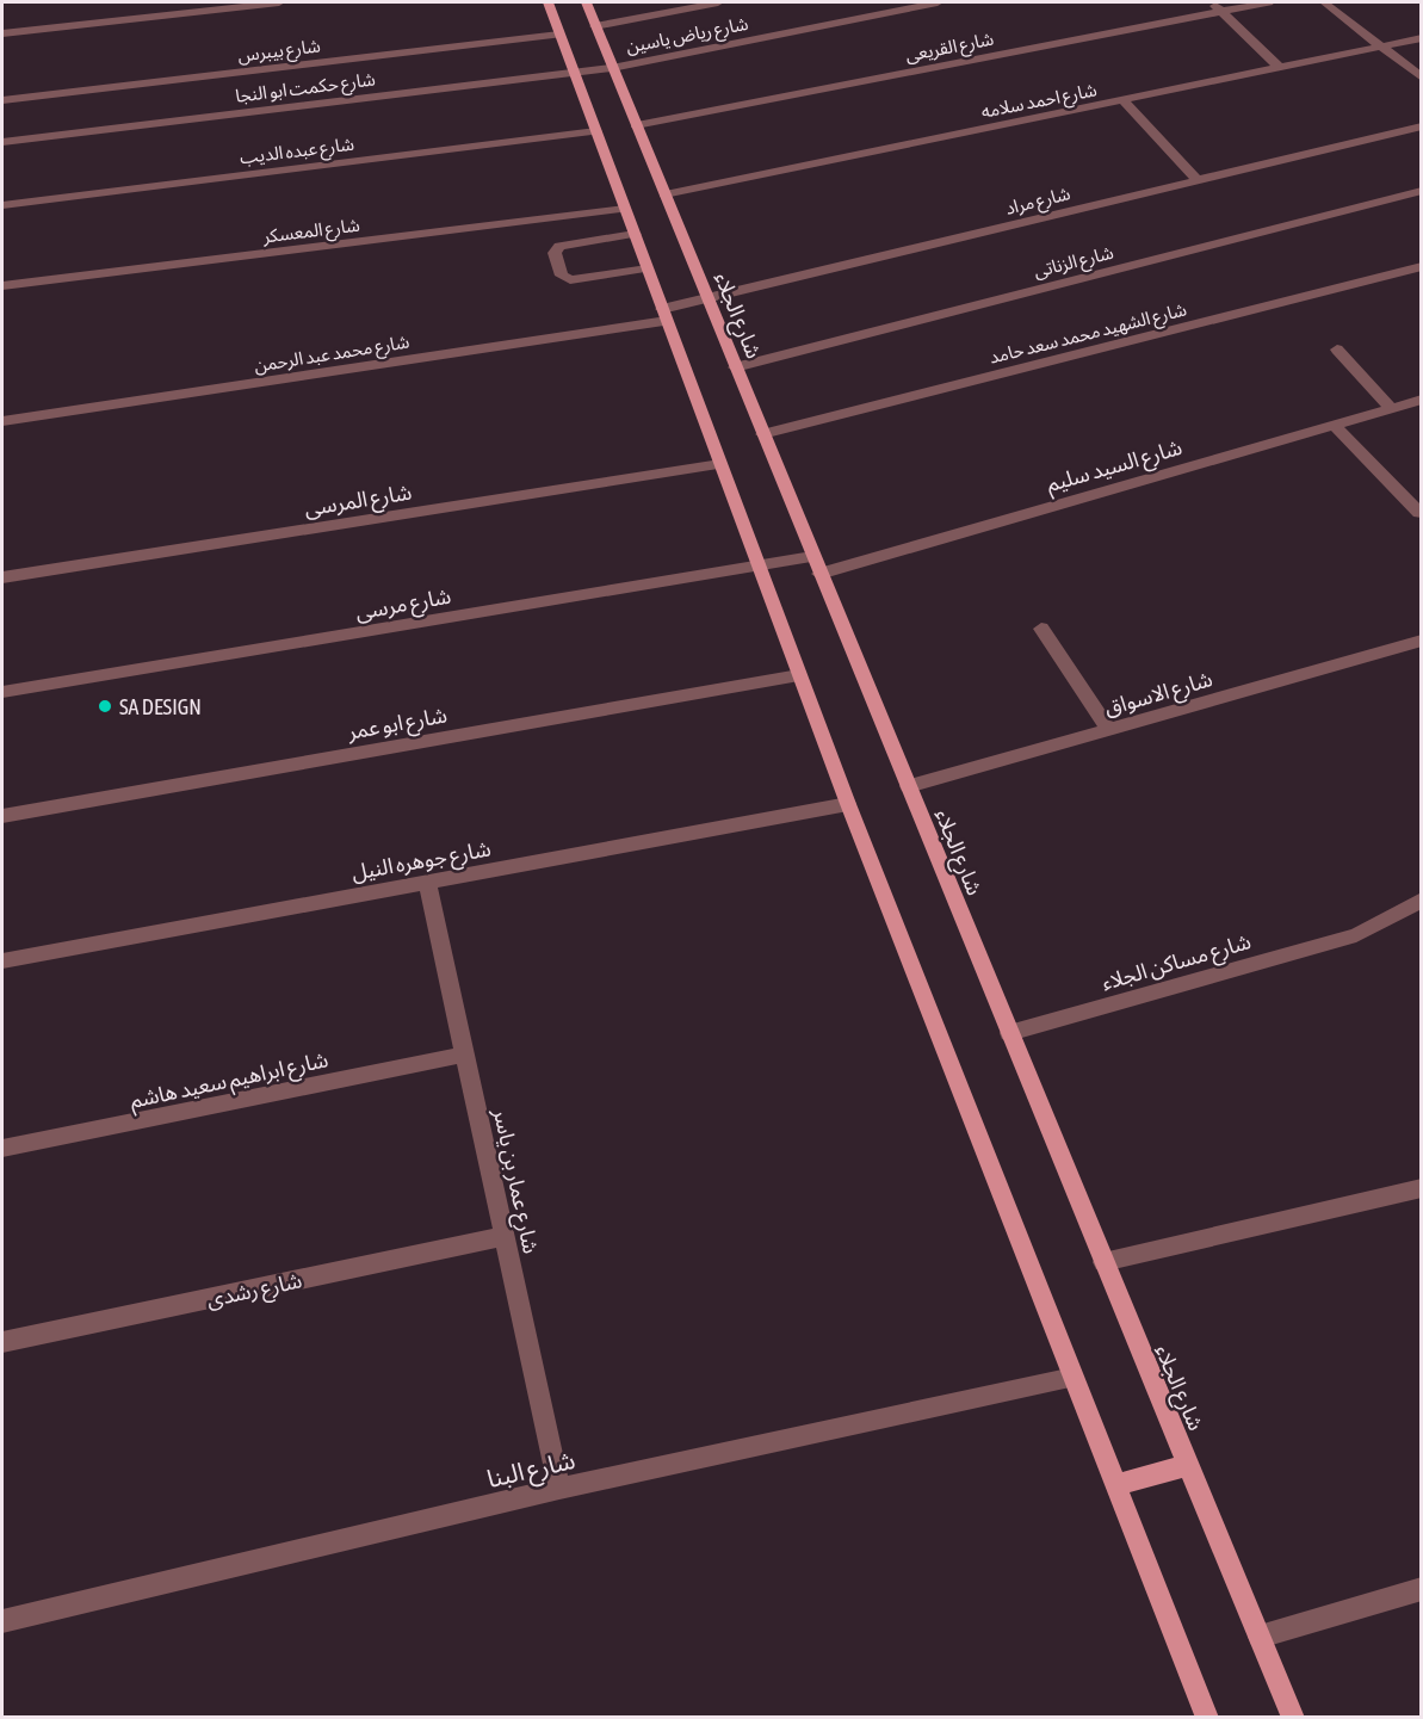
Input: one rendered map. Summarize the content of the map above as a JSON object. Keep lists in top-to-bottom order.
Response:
{
  "streets": {
    "main road": ["شارع الجلاء"],
    "street": [
      "شارع رياض ياسين",
      "شارع القريعى",
      "شارع بيبرس",
      "شارع حكمت ابو النجا",
      "شارع احمد سلامه",
      "شارع عبده الديب",
      "شارع مراد",
      "شارع المعسكر",
      "شارع الزناتى",
      "شارع الشهيد محمد سعد حامد",
      "شارع محمد عبد الرحمن",
      "شارع السيد سليم",
      "شارع المرسى",
      "شارع مرسى",
      "شارع الاسواق",
      "شارع ابو عمر",
      "شارع جوهره النيل",
      "شارع مساكن الجلاء",
      "شارع ابراهيم سعيد هاشم",
      "شارع عمار بن ياسر",
      "شارع رشدى",
      "شارع البنا"
    ]
  },
  "crossings": [
    ["شارع رياض ياسين", "شارع حكمت ابو النجا"],
    ["شارع رياض ياسين", "شارع الجلاء"],
    ["شارع القريعى", "شارع الجلاء"],
    ["شارع حكمت ابو النجا", "شارع الجلاء"],
    ["شارع احمد سلامه", "شارع الجلاء"],
    ["شارع مراد", "شارع الجلاء"],
    ["شارع مراد", "شارع محمد عبد الرحمن"],
    ["شارع الزناتى", "شارع الجلاء"],
    ["شارع الجلاء", "شارع الشهيد محمد سعد حامد"],
    ["شارع الجلاء", "شارع السيد سليم"],
    ["شارع الجلاء", "شارع مرسى"],
    ["شارع الجلاء", "شارع الاسواق"],
    ["شارع الجلاء", "شارع مساكن الجلاء"],
    ["شارع السيد سليم", "شارع مرسى"],
    ["شارع جوهره النيل", "شارع عمار بن ياسر"],
    ["شارع ابراهيم سعيد هاشم", "شارع عمار بن ياسر"],
    ["شارع عمار بن ياسر", "شارع رشدى"],
    ["شارع عمار بن ياسر", "شارع البنا"]
  ],
  "places": ["SA DESIGN"]
}
